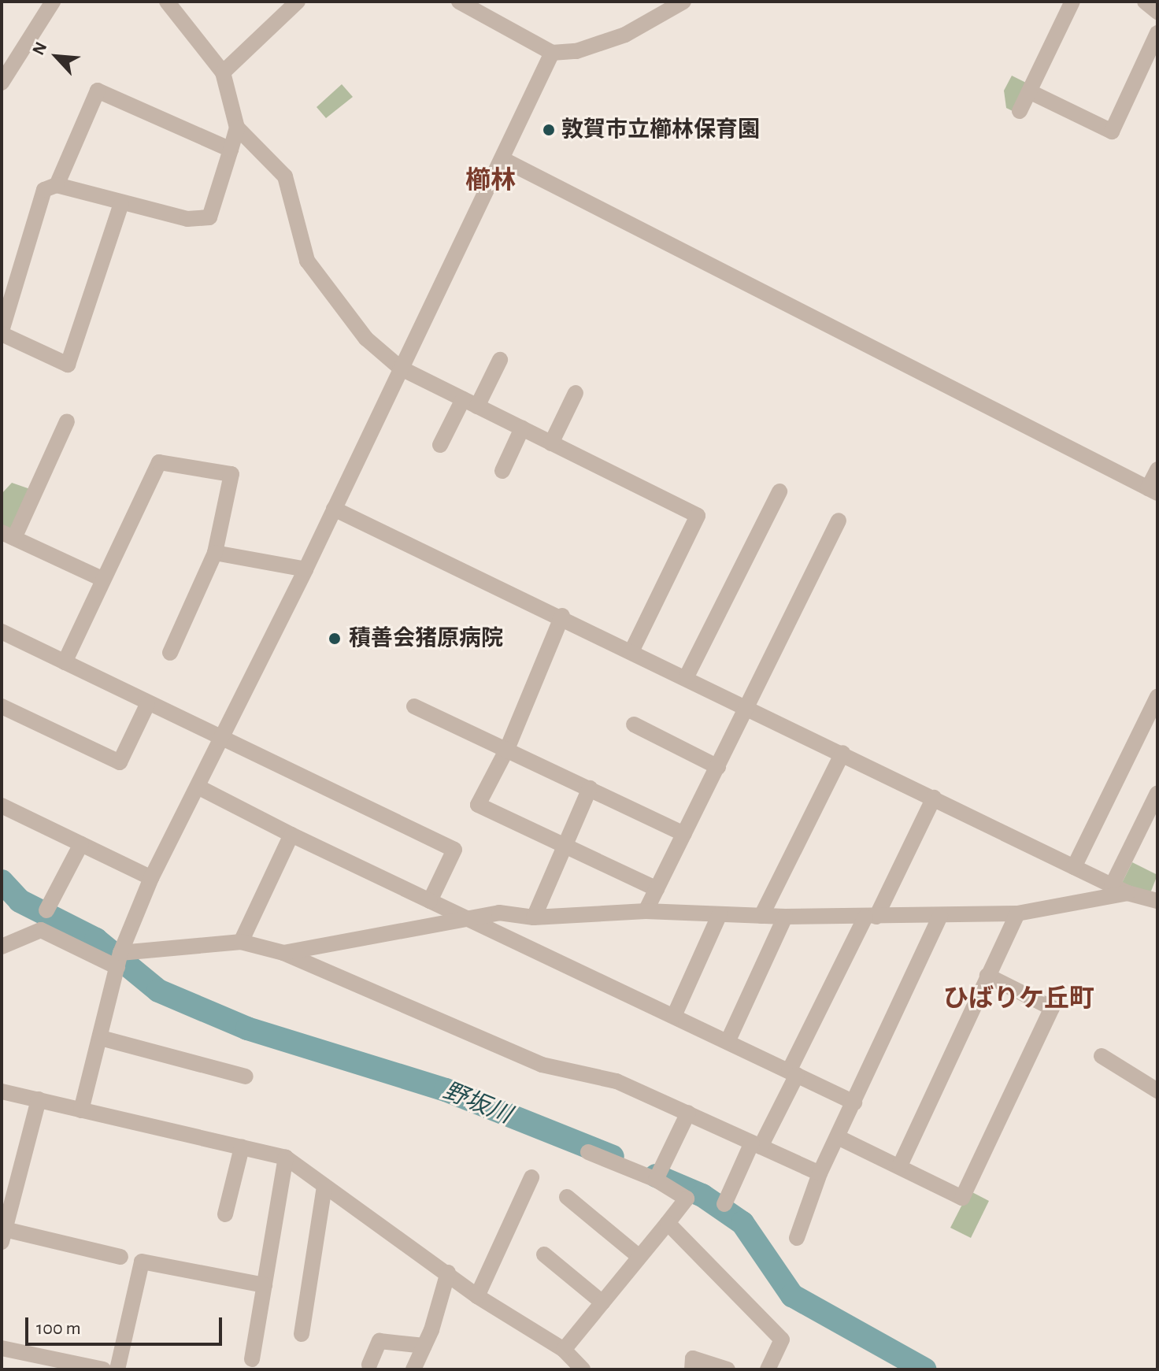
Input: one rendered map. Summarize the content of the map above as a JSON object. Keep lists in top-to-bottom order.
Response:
{
  "districts": ["櫛林", "ひばりケ丘町"],
  "water": ["野坂川"],
  "places": ["敦賀市立櫛林保育園", "積善会猪原病院"],
  "scale_bar": "100 m",
  "north": "top left"
}
